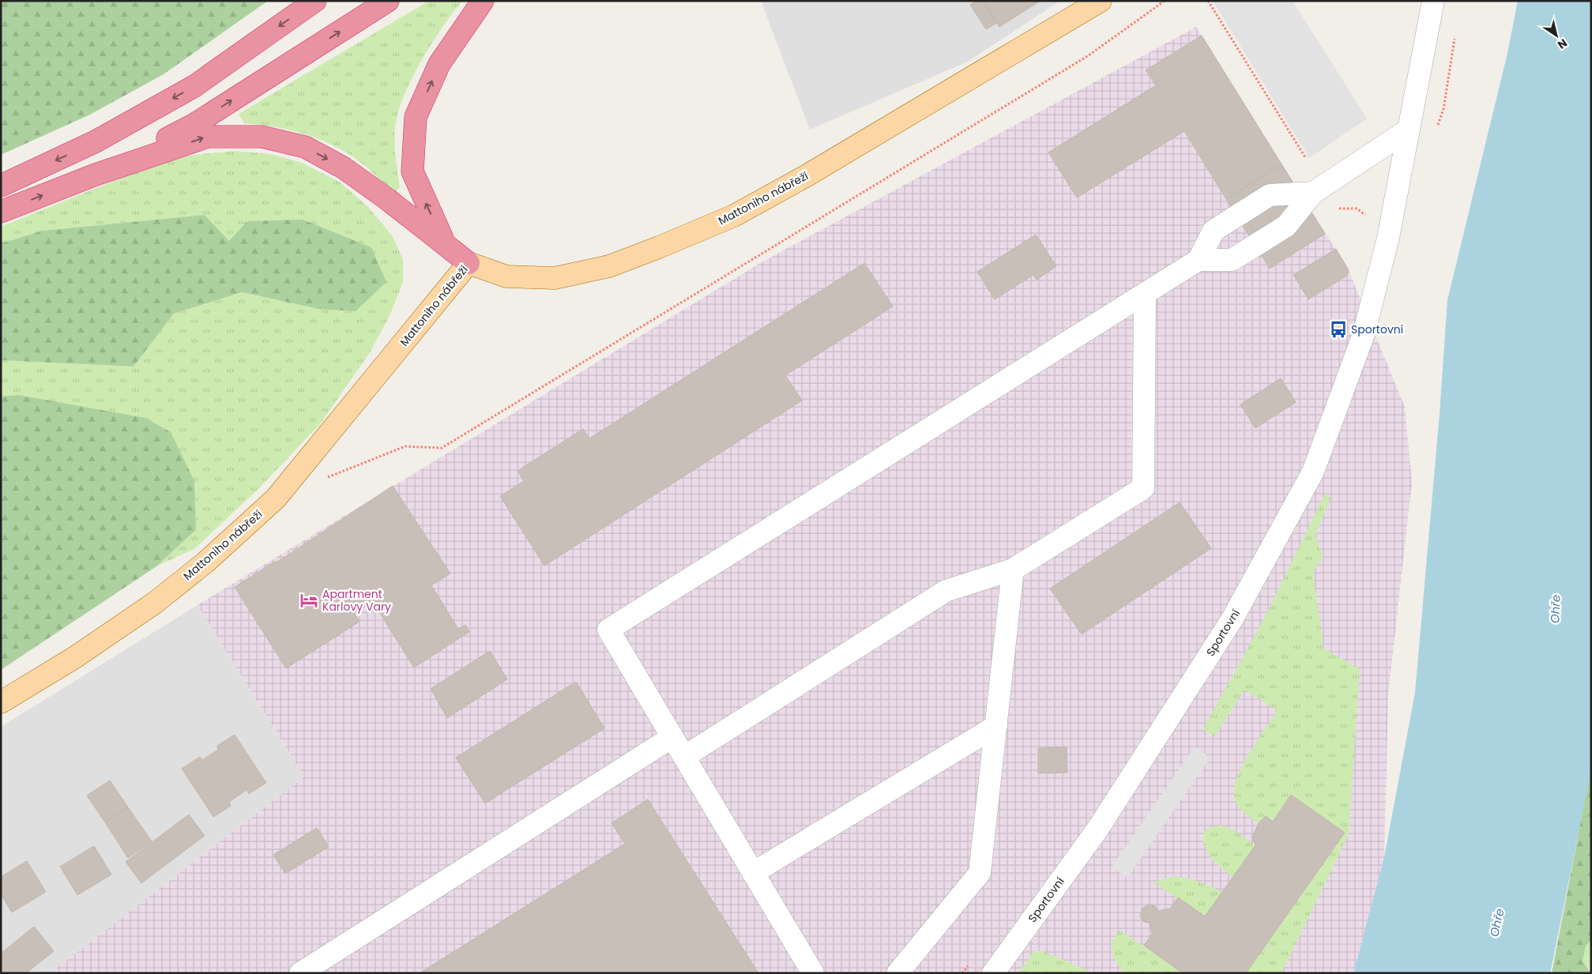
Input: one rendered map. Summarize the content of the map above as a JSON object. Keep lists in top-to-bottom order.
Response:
{
  "streets": {
    "main road": ["Mattoniho nábřeží"],
    "street": ["Sportovní"]
  },
  "water": ["Ohře"],
  "places": {
    "bus stop": ["Sportovní"],
    "hotel": ["Apartment Karlovy Vary"]
  },
  "north": "bottom right"
}
